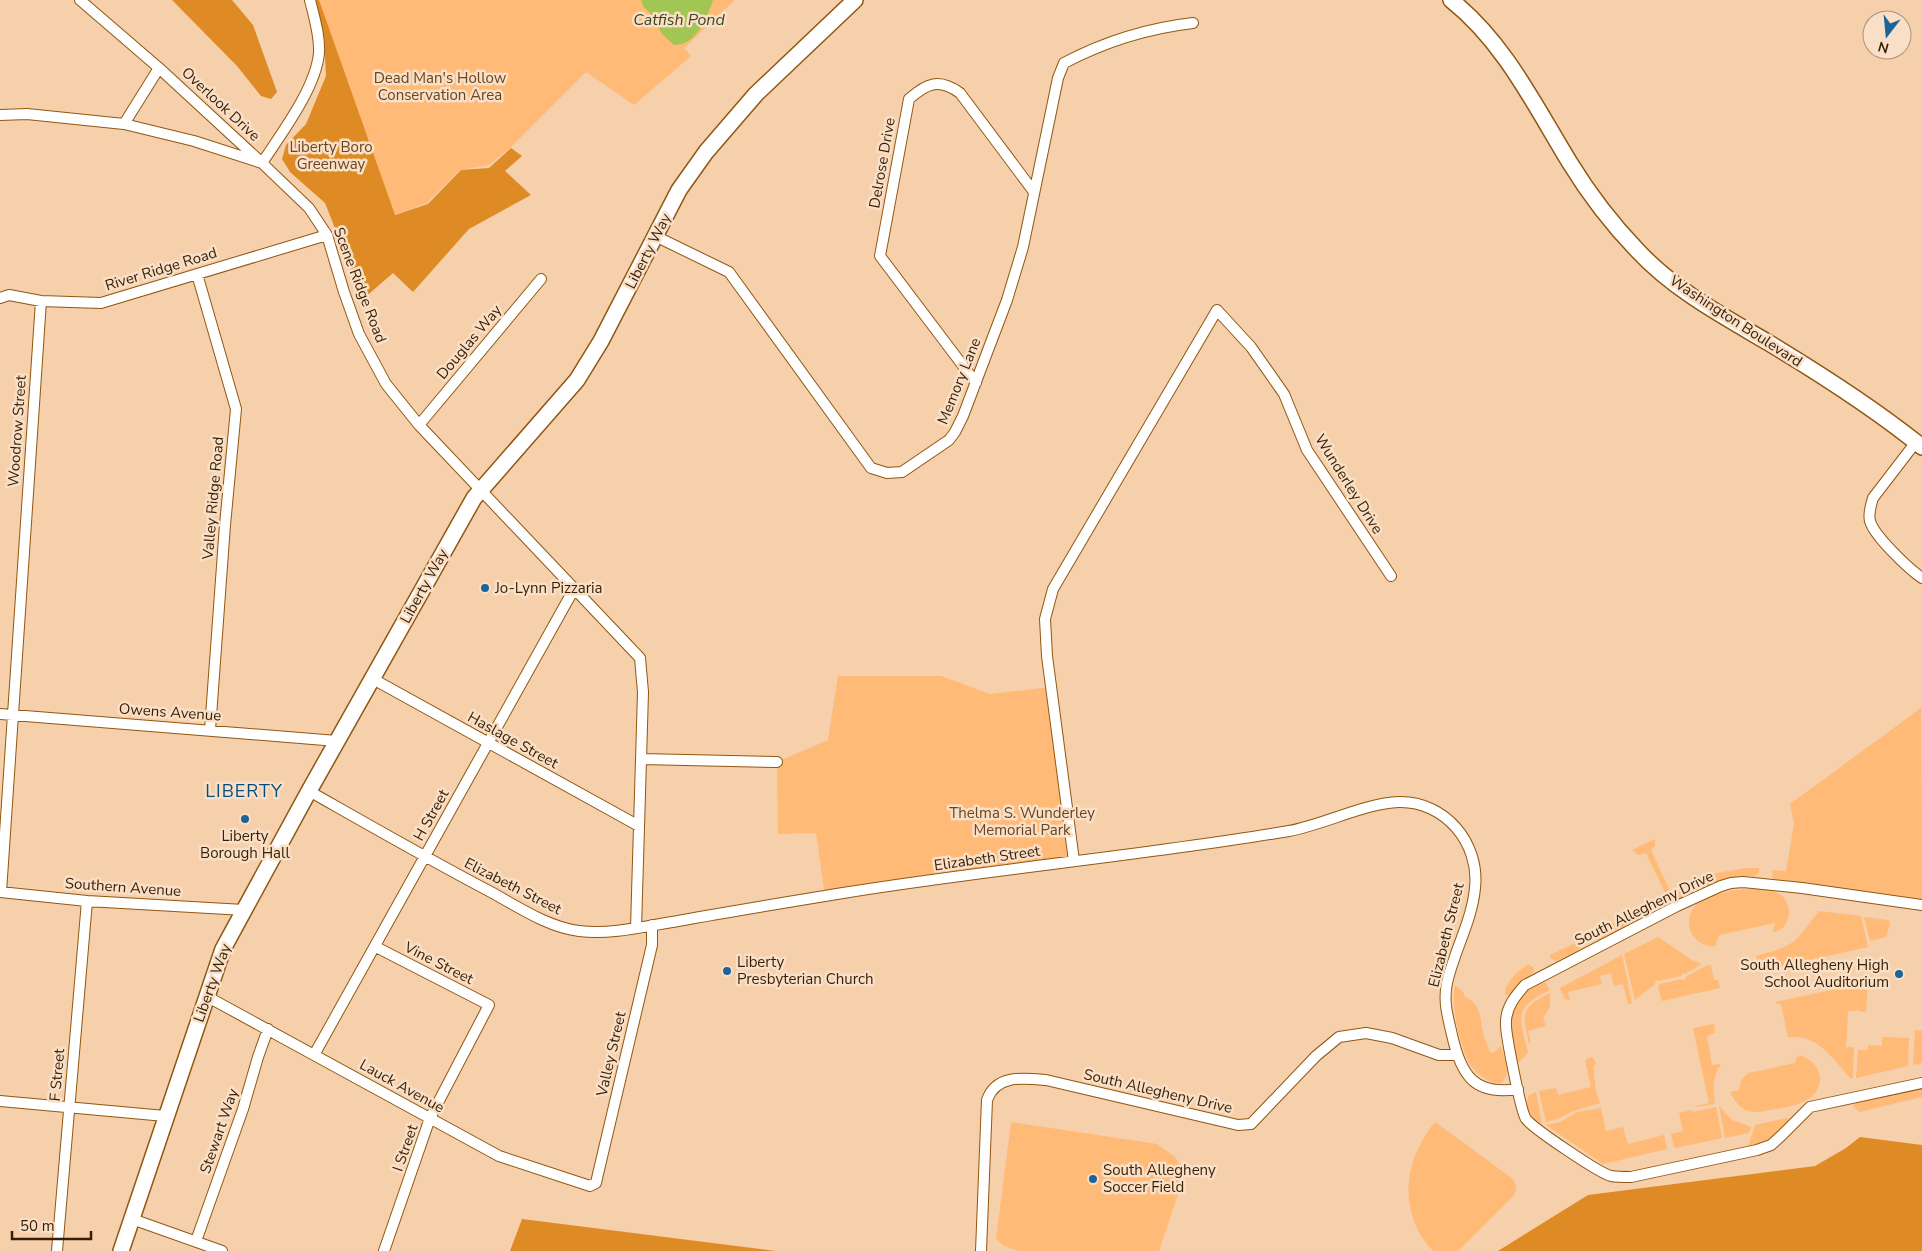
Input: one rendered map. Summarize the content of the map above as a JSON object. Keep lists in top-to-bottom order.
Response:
{
  "streets": {
    "street": [
      "Overlook Drive",
      "Delrose Drive",
      "Liberty Way",
      "River Ridge Road",
      "Scene Ridge Road",
      "Washington Boulevard",
      "Douglas Way",
      "Memory Lane",
      "Woodrow Street",
      "Wunderley Drive",
      "Valley Ridge Road",
      "Owens Avenue",
      "Haslage Street",
      "H Street",
      "Elizabeth Street",
      "Southern Avenue",
      "South Allegheny Drive",
      "Vine Street",
      "Valley Street",
      "F Street",
      "Lauck Avenue",
      "Stewart Way",
      "I Street"
    ]
  },
  "crossings": [
    ["Overlook Drive", "Scene Ridge Road"],
    ["Delrose Drive", "Memory Lane"],
    ["Liberty Way", "Scene Ridge Road"],
    ["Liberty Way", "Memory Lane"],
    ["Liberty Way", "Owens Avenue"],
    ["Liberty Way", "Haslage Street"],
    ["Liberty Way", "Elizabeth Street"],
    ["Liberty Way", "Southern Avenue"],
    ["Liberty Way", "Lauck Avenue"],
    ["River Ridge Road", "Scene Ridge Road"],
    ["River Ridge Road", "Woodrow Street"],
    ["River Ridge Road", "Valley Ridge Road"],
    ["Scene Ridge Road", "Douglas Way"],
    ["Scene Ridge Road", "H Street"],
    ["Woodrow Street", "Owens Avenue"],
    ["Woodrow Street", "Southern Avenue"],
    ["Wunderley Drive", "Elizabeth Street"],
    ["Valley Ridge Road", "Owens Avenue"],
    ["Haslage Street", "H Street"],
    ["H Street", "Elizabeth Street"],
    ["H Street", "Vine Street"],
    ["H Street", "Lauck Avenue"],
    ["Elizabeth Street", "South Allegheny Drive"],
    ["Elizabeth Street", "Valley Street"],
    ["Southern Avenue", "F Street"],
    ["Vine Street", "I Street"],
    ["Valley Street", "Lauck Avenue"],
    ["Lauck Avenue", "Stewart Way"],
    ["Lauck Avenue", "I Street"]
  ],
  "districts": ["LIBERTY"],
  "water": ["Catfish Pond"],
  "parks": ["Dead Man's Hollow Conservation Area", "Liberty Boro Greenway", "Thelma S. Wunderley Memorial Park"],
  "places": [
    "Jo-Lynn Pizzaria",
    "Liberty Borough Hall",
    "Liberty Presbyterian Church",
    "South Allegheny High School Auditorium",
    "South Allegheny Soccer Field"
  ],
  "scale_bar": "50 m",
  "north": "bottom"
}
